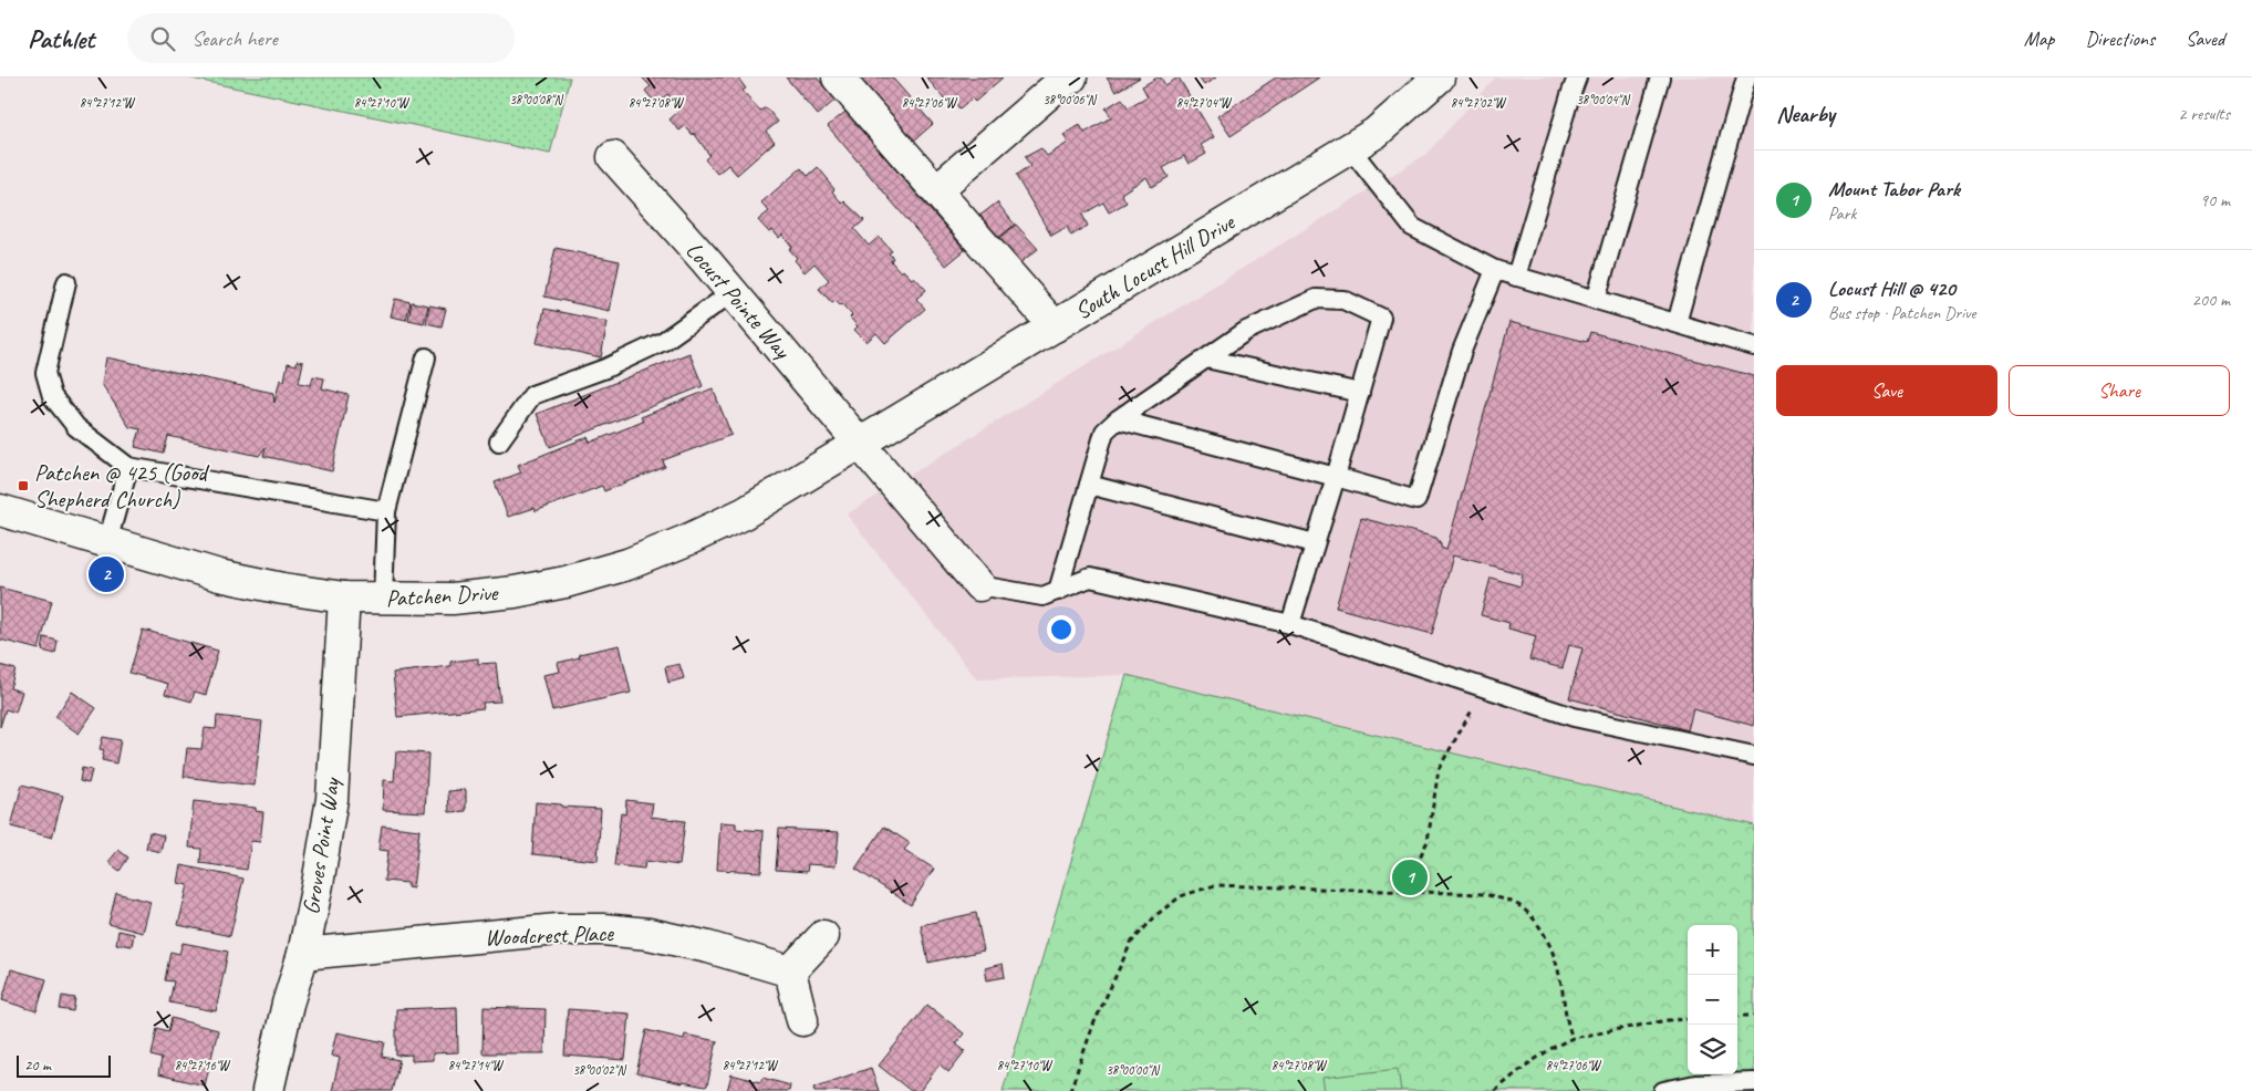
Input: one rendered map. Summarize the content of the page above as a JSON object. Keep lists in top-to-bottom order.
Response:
{
  "streets": {
    "street": [
      "South Locust Hill Drive",
      "Locust Pointe Way",
      "Patchen Drive",
      "Groves Point Way",
      "Woodcrest Place"
    ]
  },
  "crossings": [
    ["South Locust Hill Drive", "Locust Pointe Way"],
    ["South Locust Hill Drive", "Patchen Drive"],
    ["Locust Pointe Way", "Patchen Drive"],
    ["Patchen Drive", "Groves Point Way"],
    ["Groves Point Way", "Woodcrest Place"]
  ],
  "places": {
    "transit": ["Patchen @ 425 (Good Shepherd Church)"]
  },
  "scale_bar": "20 m",
  "page": {
    "header": "Pathlet",
    "search": "Search here",
    "nav": ["Map", "Directions", "Saved"],
    "heading": ["Nearby", "2 results"],
    "list": [
      {
        "mark": "1",
        "name": "Mount Tabor Park",
        "note": "Park",
        "value": "90 m"
      },
      {
        "mark": "2",
        "name": "Locust Hill @ 420",
        "note": "Bus stop · Patchen Drive",
        "value": "200 m"
      }
    ],
    "buttons": ["Save", "Share"],
    "pins": ["2", "1"],
    "map_buttons": ["+", "−"],
    "scale": "20 m"
  },
  "coordinates": [
    "38°00'08\"N",
    "38°00'06\"N",
    "38°00'04\"N",
    "84°27'12\"W",
    "84°27'10\"W",
    "84°27'08\"W",
    "84°27'06\"W",
    "84°27'04\"W",
    "84°27'02\"W",
    "84°27'16\"W",
    "84°27'14\"W",
    "38°00'02\"N",
    "38°00'00\"N"
  ]
}
